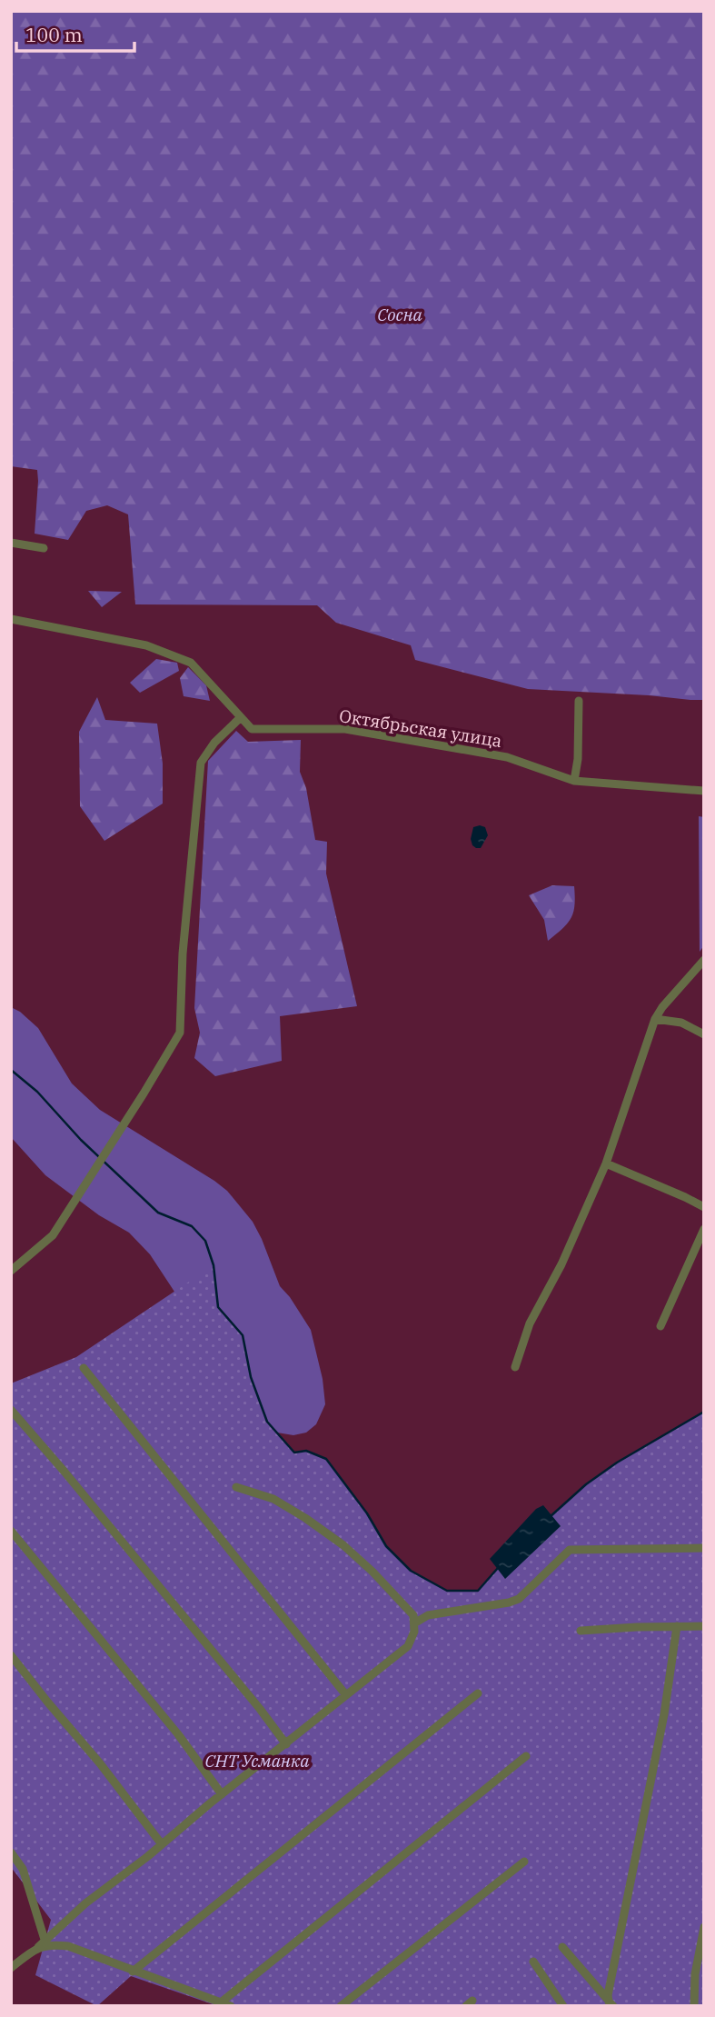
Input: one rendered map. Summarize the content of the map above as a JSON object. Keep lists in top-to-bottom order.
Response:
{
  "streets": {
    "street": ["Октябрьская улица"]
  },
  "parks": ["Сосна", "СНТ Усманка"],
  "scale_bar": "100 m"
}
